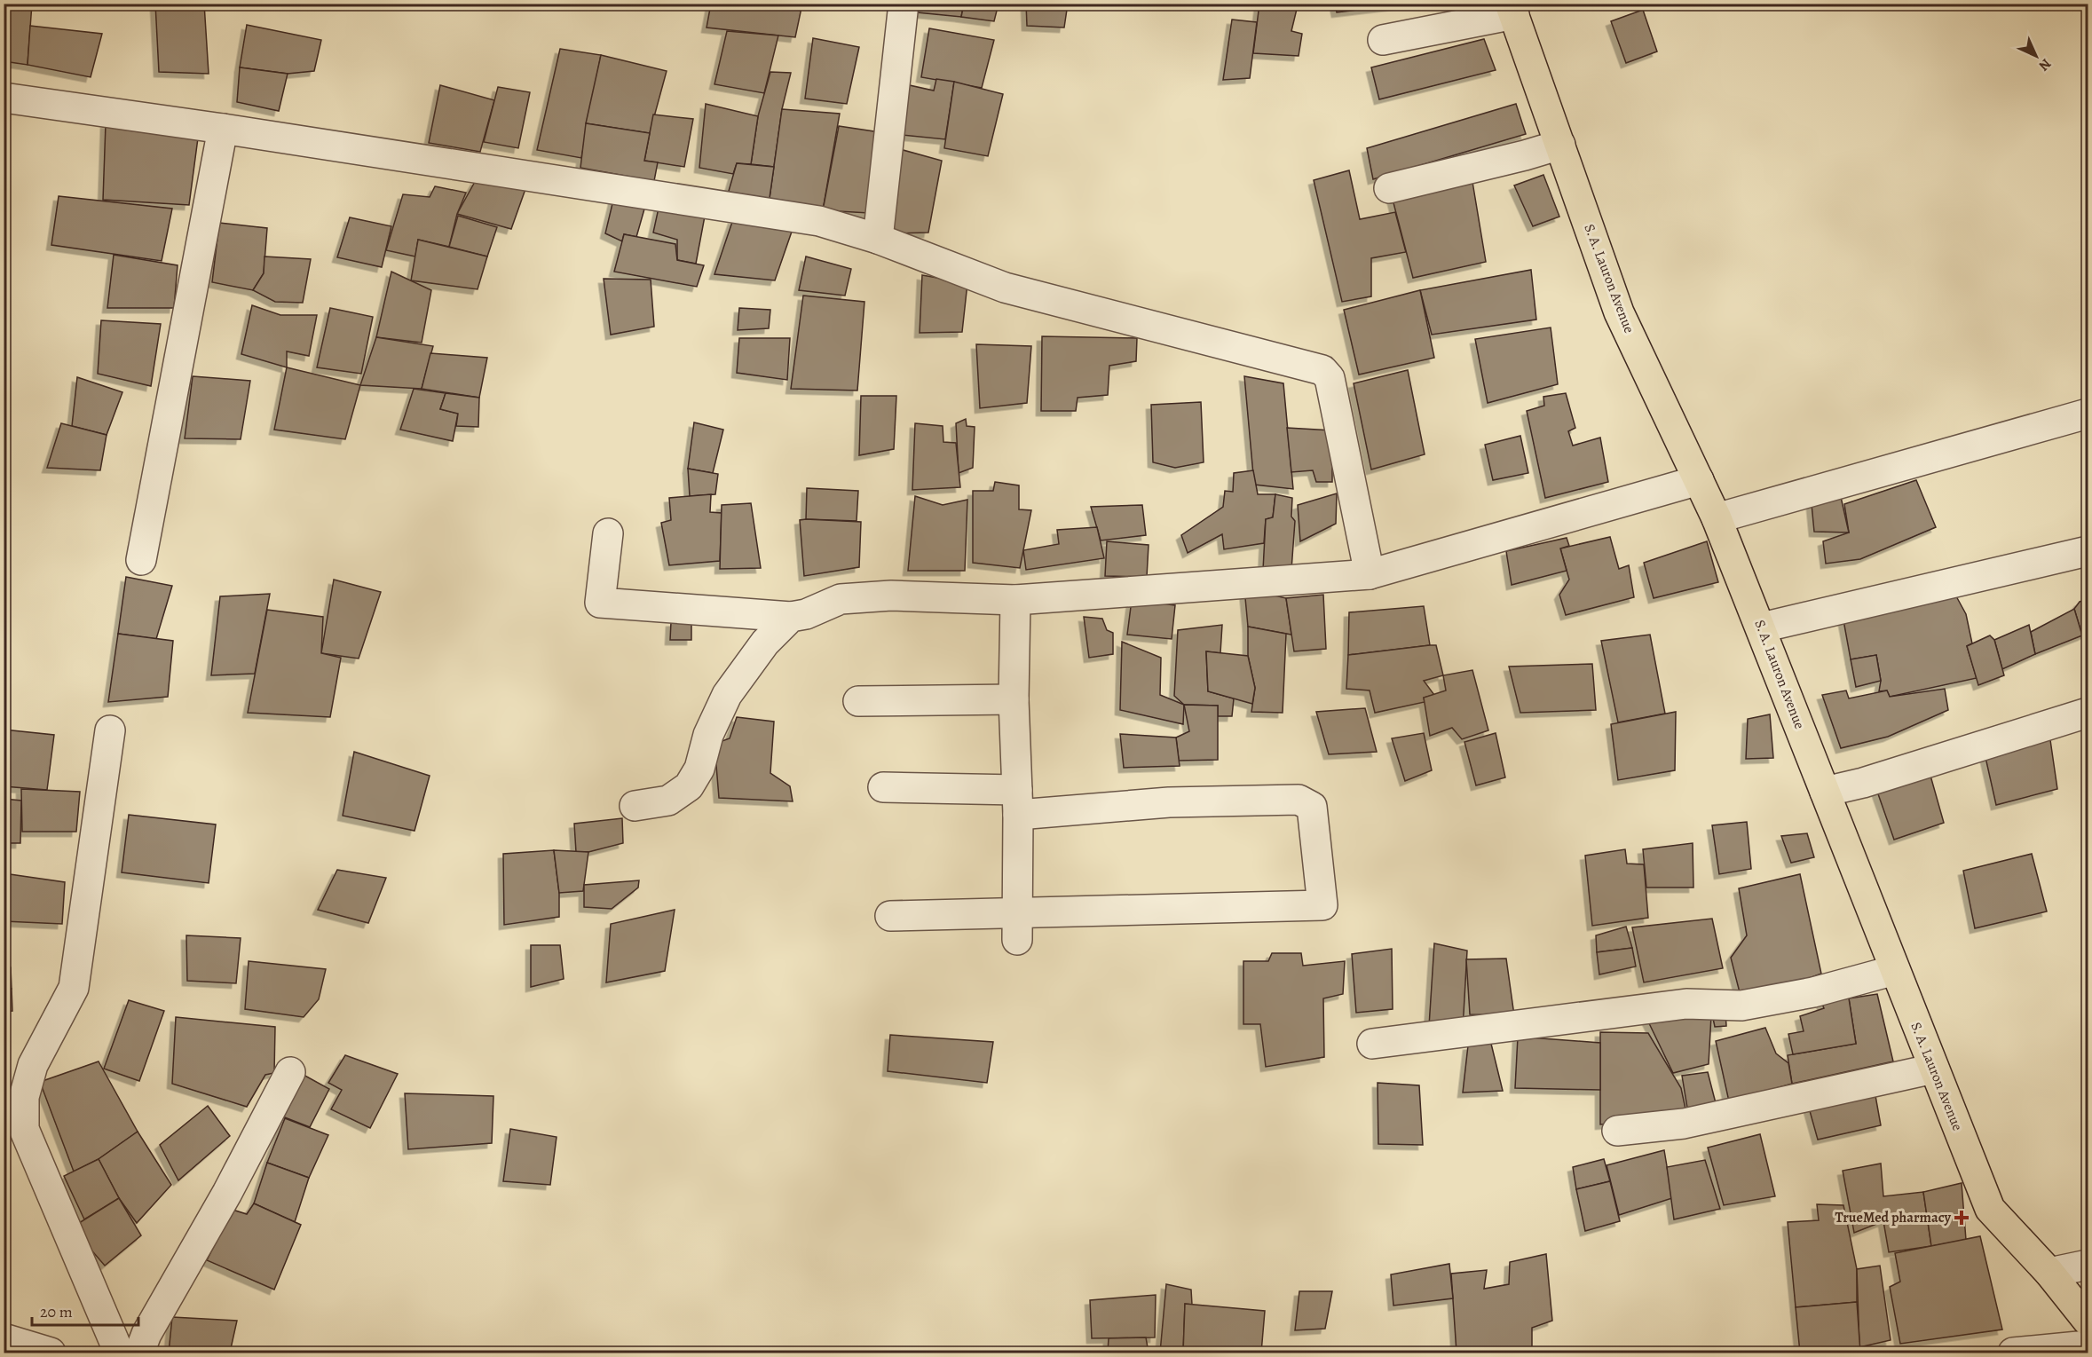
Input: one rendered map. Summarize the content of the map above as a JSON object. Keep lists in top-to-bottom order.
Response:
{
  "streets": {
    "highway": ["S. A. Lauron Avenue"]
  },
  "places": {
    "health": ["TrueMed pharmacy"]
  },
  "scale_bar": "20 m",
  "north": "bottom right"
}
